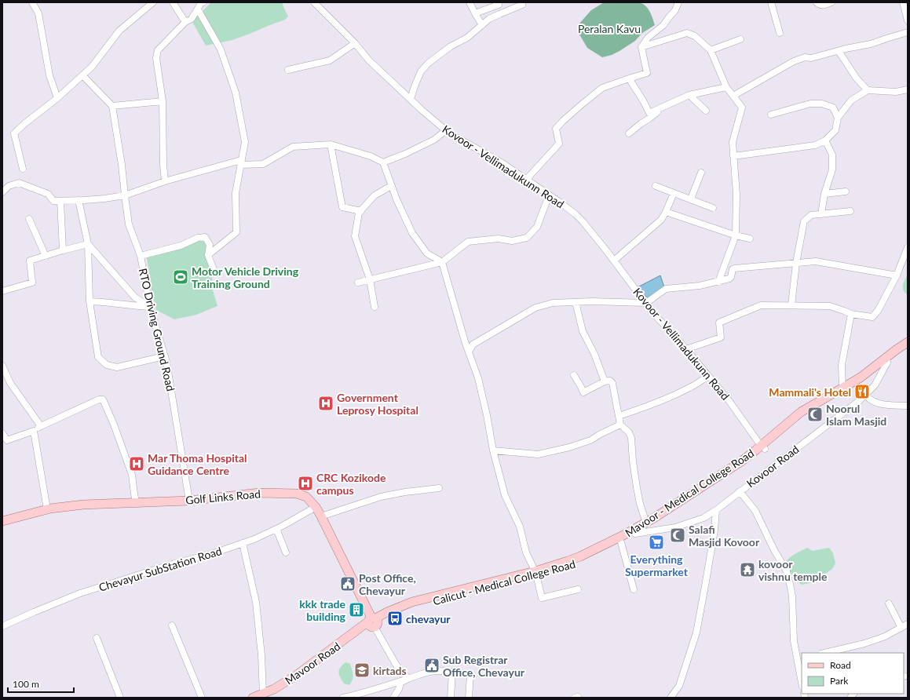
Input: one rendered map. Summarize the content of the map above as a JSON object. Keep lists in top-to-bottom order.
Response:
{
  "streets": {
    "main road": [
      "Mavoor - Medical College Road",
      "Golf Links Road",
      "Calicut - Medical College Road",
      "Mavoor Road"
    ],
    "street": [
      "Kovoor - Vellimadukunn Road",
      "RTO Driving Ground Road",
      "Kovoor Road",
      "Chevayur SubStation Road"
    ]
  },
  "crossings": [
    ["Kovoor - Vellimadukunn Road", "Mavoor - Medical College Road"],
    ["Kovoor - Vellimadukunn Road", "Calicut - Medical College Road"],
    ["RTO Driving Ground Road", "Golf Links Road"],
    ["Kovoor Road", "Mavoor - Medical College Road"],
    ["Kovoor Road", "Calicut - Medical College Road"],
    ["Mavoor - Medical College Road", "Golf Links Road"],
    ["Mavoor - Medical College Road", "Calicut - Medical College Road"],
    ["Mavoor - Medical College Road", "Mavoor Road"],
    ["Golf Links Road", "Chevayur SubStation Road"],
    ["Golf Links Road", "Mavoor Road"]
  ],
  "parks": ["Peralan Kavu"],
  "places": {
    "sports": ["Motor Vehicle Driving Training Ground"],
    "restaurant": ["Mammali's Hotel"],
    "hospital": ["Government Leprosy Hospital", "Mar Thoma Hospital Guidance Centre", "CRC Kozikode campus"],
    "mosque": ["Noorul Islam Masjid", "Salafi Masjid Kovoor"],
    "supermarket": ["Everything Supermarket"],
    "temple": ["kovoor vishnu temple"],
    "public building": ["Post Office, Chevayur", "Sub Registrar Office, Chevayur"],
    "building": ["kkk trade building"],
    "bus stop": ["chevayur"],
    "school or university": ["kirtads"]
  },
  "legend": ["Road", "Park"],
  "scale_bar": "100 m"
}
